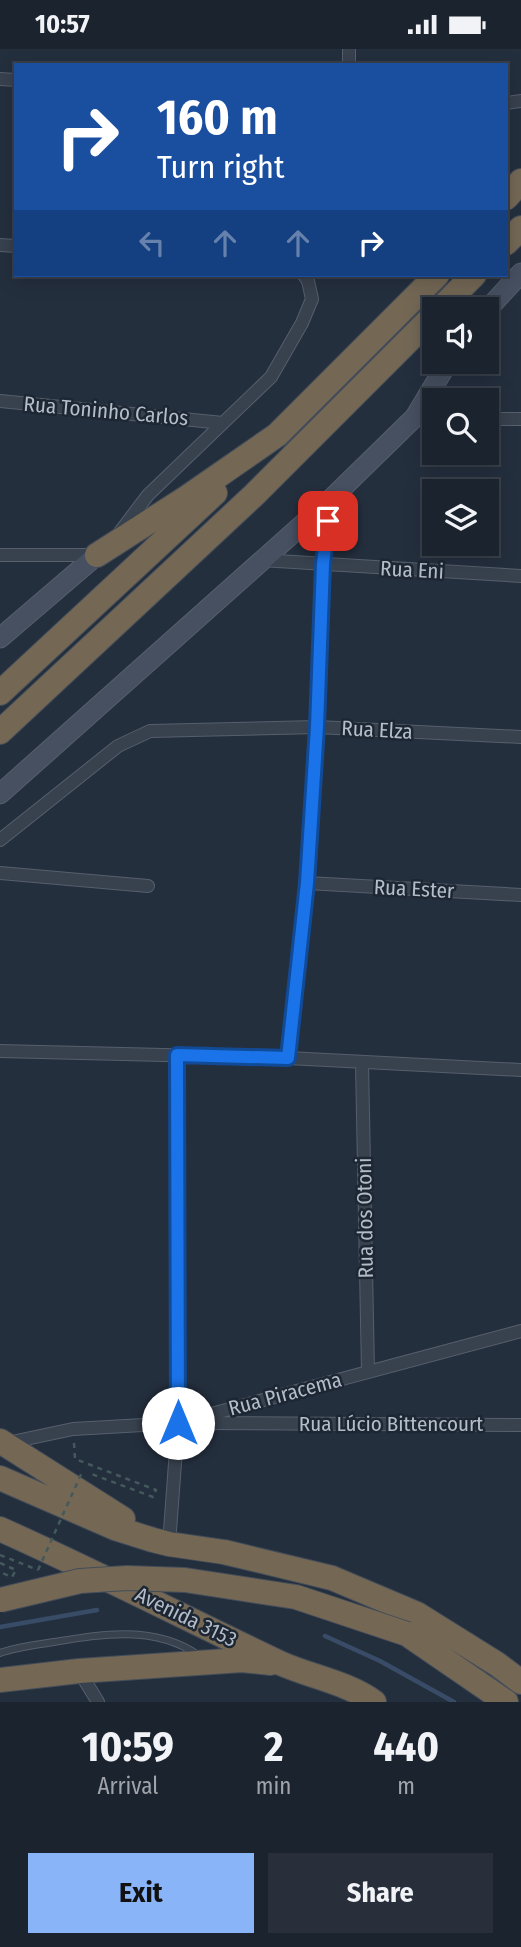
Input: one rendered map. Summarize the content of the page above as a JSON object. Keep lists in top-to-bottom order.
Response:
{
  "streets": {
    "highway": ["Avenida 3153"],
    "street": [
      "Rua Toninho Carlos",
      "Rua Eni",
      "Rua Elza",
      "Rua Ester",
      "Rua dos Otoni",
      "Rua Piracema",
      "Rua Lúcio Bittencourt"
    ]
  },
  "crossings": [
    ["Rua dos Otoni", "Rua Piracema"],
    ["Rua Piracema", "Rua Lúcio Bittencourt"]
  ],
  "page": {
    "status": "10:57",
    "turn": ["160 m", "Turn right"],
    "eta": [
      "10:59",
      "Arrival",
      "2",
      "min",
      "440",
      "m"
    ],
    "buttons": ["Exit", "Share"]
  }
}
